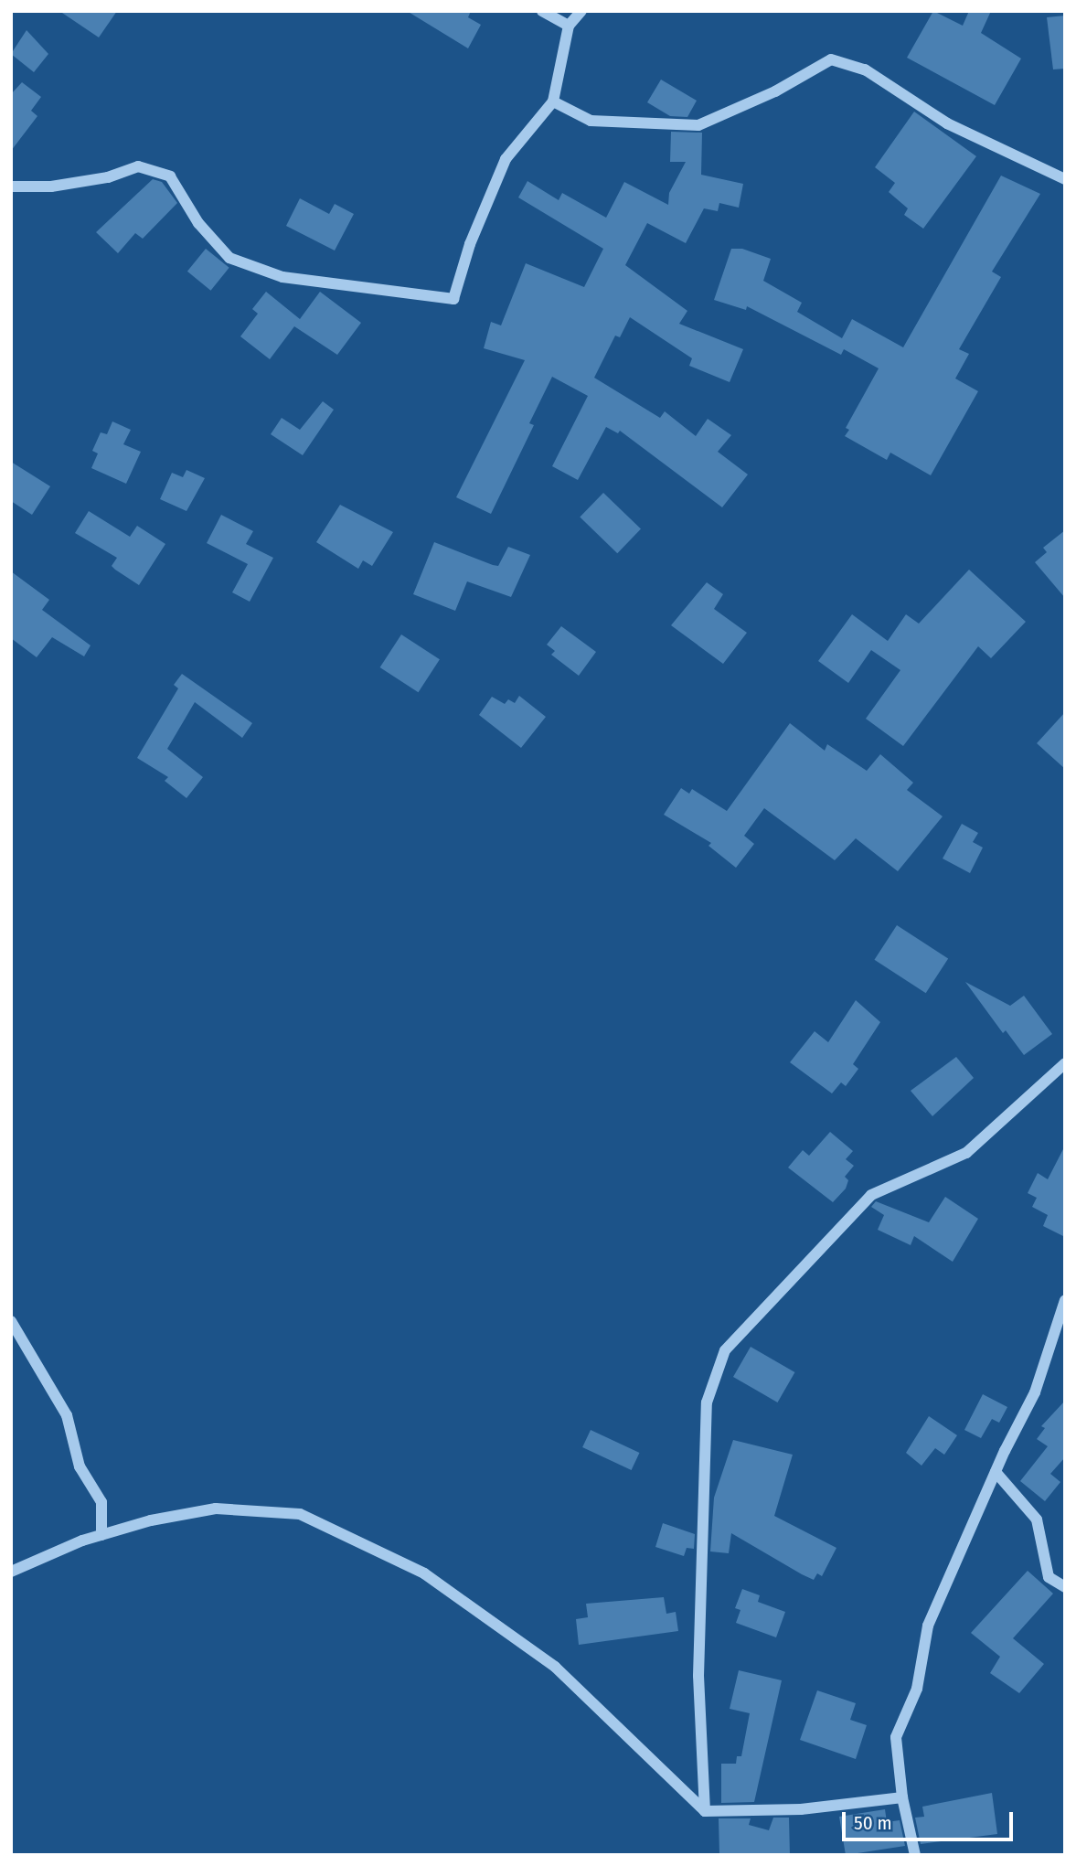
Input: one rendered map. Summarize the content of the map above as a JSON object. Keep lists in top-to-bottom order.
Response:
{
  "scale_bar": "50 m"
}
